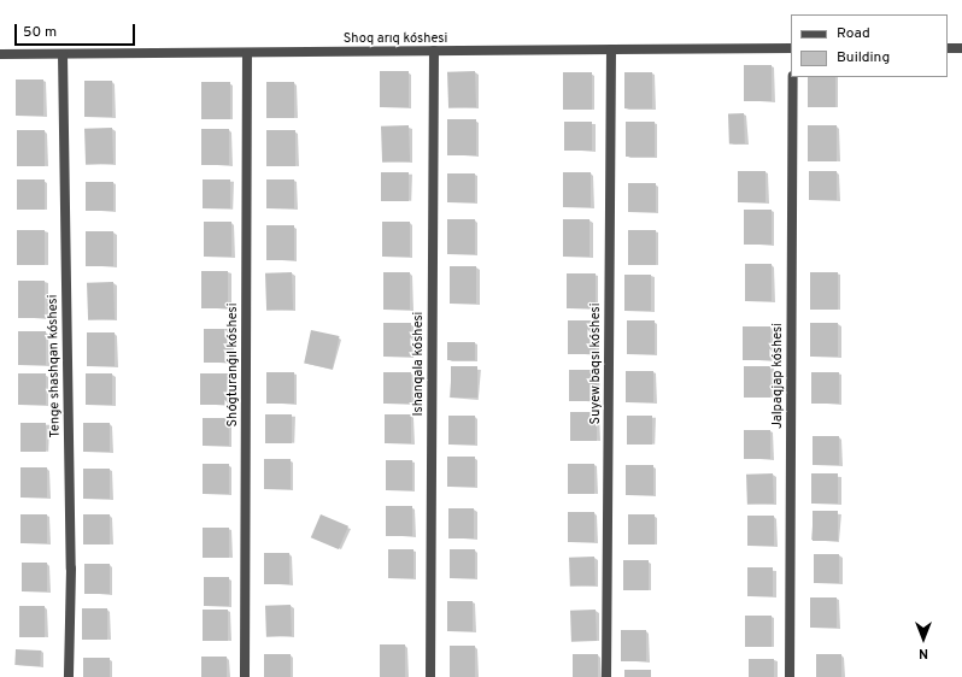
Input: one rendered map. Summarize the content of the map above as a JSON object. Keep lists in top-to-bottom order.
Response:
{
  "streets": {
    "street": [
      "Shoq arıq kóshesi",
      "Ishanqala kóshesi",
      "Suyew baqsı kóshesi",
      "Shógturanǵıl kóshesi",
      "Tenge shashqan kóshesi",
      "Jalpaqjap kóshesi"
    ]
  },
  "crossings": [
    ["Shoq arıq kóshesi", "Ishanqala kóshesi"],
    ["Shoq arıq kóshesi", "Suyew baqsı kóshesi"],
    ["Shoq arıq kóshesi", "Shógturanǵıl kóshesi"],
    ["Shoq arıq kóshesi", "Tenge shashqan kóshesi"]
  ],
  "legend": ["Road", "Building"],
  "scale_bar": "50 m",
  "north": "bottom"
}
